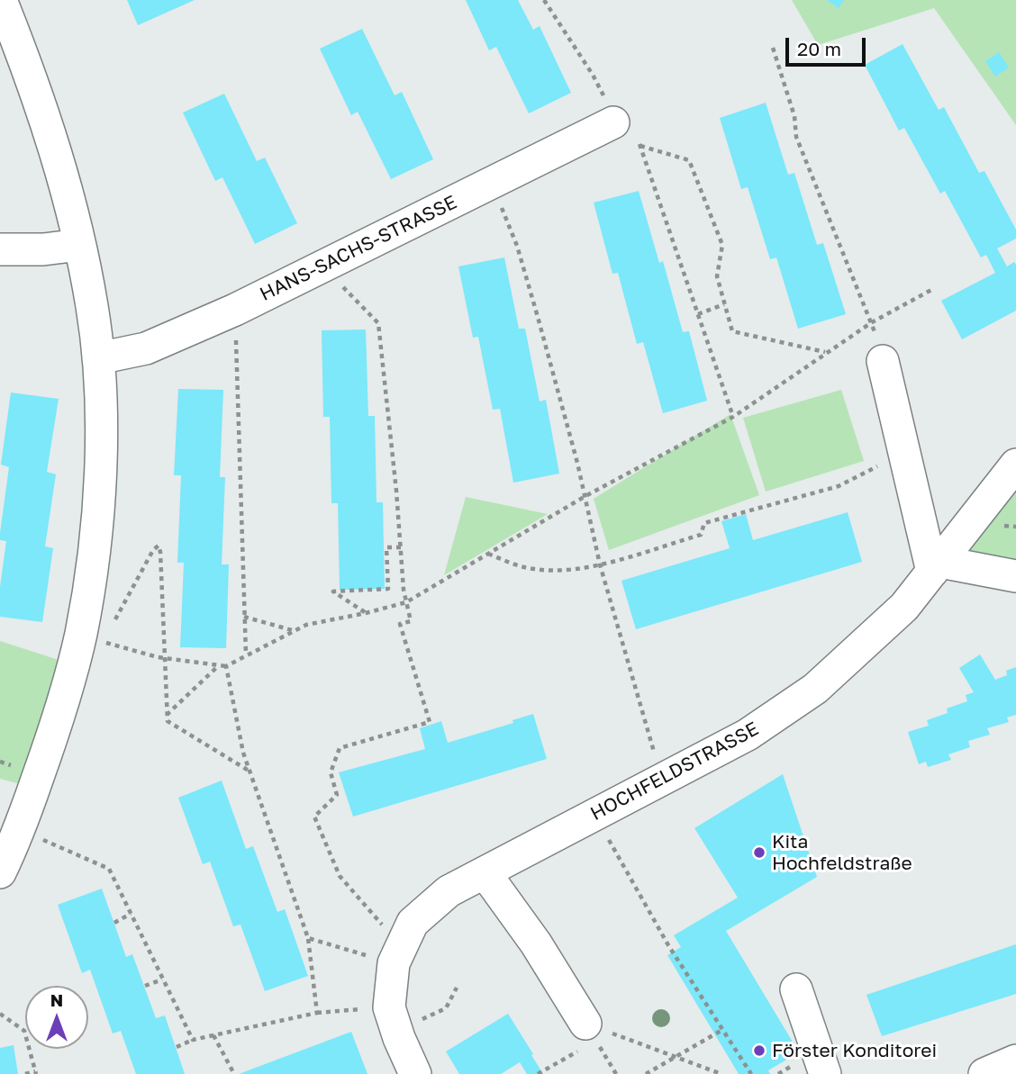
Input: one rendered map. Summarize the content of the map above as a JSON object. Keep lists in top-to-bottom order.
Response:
{
  "streets": {
    "street": ["HANS-SACHS-STRASSE", "HOCHFELDSTRASSE"]
  },
  "places": ["Kita Hochfeldstraße", "Förster Konditorei"],
  "scale_bar": "20 m",
  "north": "top"
}
